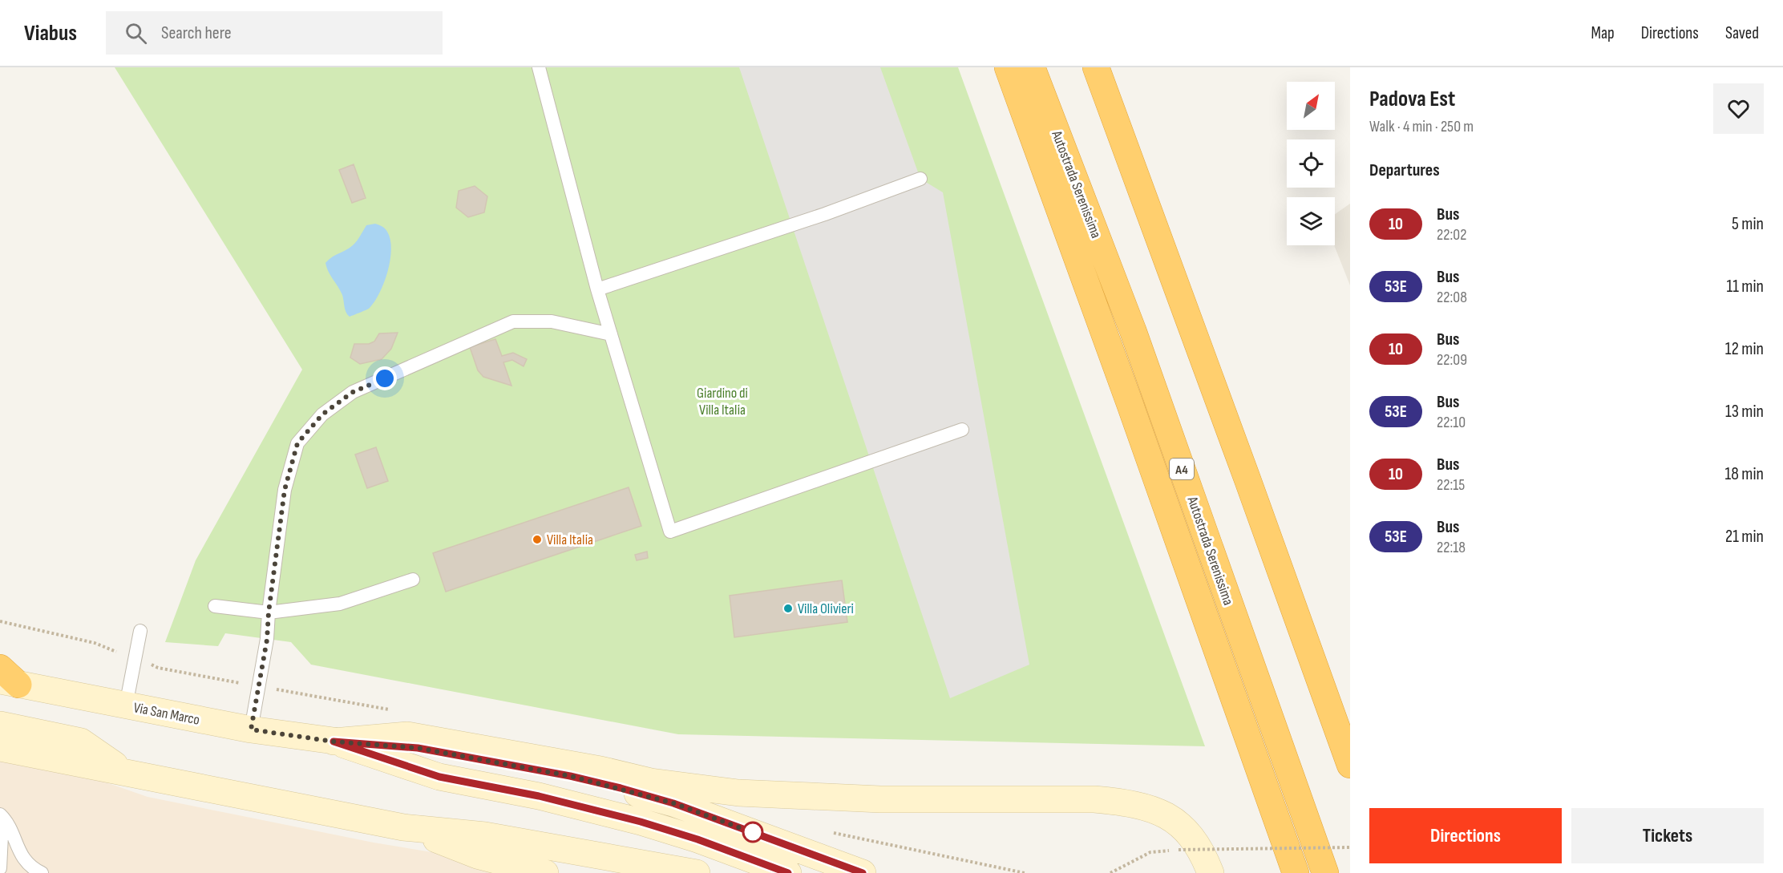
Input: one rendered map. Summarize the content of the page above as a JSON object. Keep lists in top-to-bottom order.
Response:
{
  "streets": {
    "highway": ["Autostrada Serenissima", "A4"],
    "main road": ["Via San Marco"]
  },
  "parks": ["Giardino di Villa Italia"],
  "places": ["Villa Italia", "Villa Olivieri"],
  "lines": ["bus line 10"],
  "north": "top right",
  "page": {
    "header": "Viabus",
    "search": "Search here",
    "nav": ["Map", "Directions", "Saved"],
    "heading": [
      ["Padova Est", "Walk · 4 min · 250 m"],
      "Departures"
    ],
    "list": [
      {
        "mark": "10",
        "name": "Bus",
        "note": "22:02",
        "value": "5 min"
      },
      {
        "mark": "53E",
        "name": "Bus",
        "note": "22:08",
        "value": "11 min"
      },
      {
        "mark": "10",
        "name": "Bus",
        "note": "22:09",
        "value": "12 min"
      },
      {
        "mark": "53E",
        "name": "Bus",
        "note": "22:10",
        "value": "13 min"
      },
      {
        "mark": "10",
        "name": "Bus",
        "note": "22:15",
        "value": "18 min"
      },
      {
        "mark": "53E",
        "name": "Bus",
        "note": "22:18",
        "value": "21 min"
      }
    ],
    "buttons": ["Directions", "Tickets"]
  }
}
